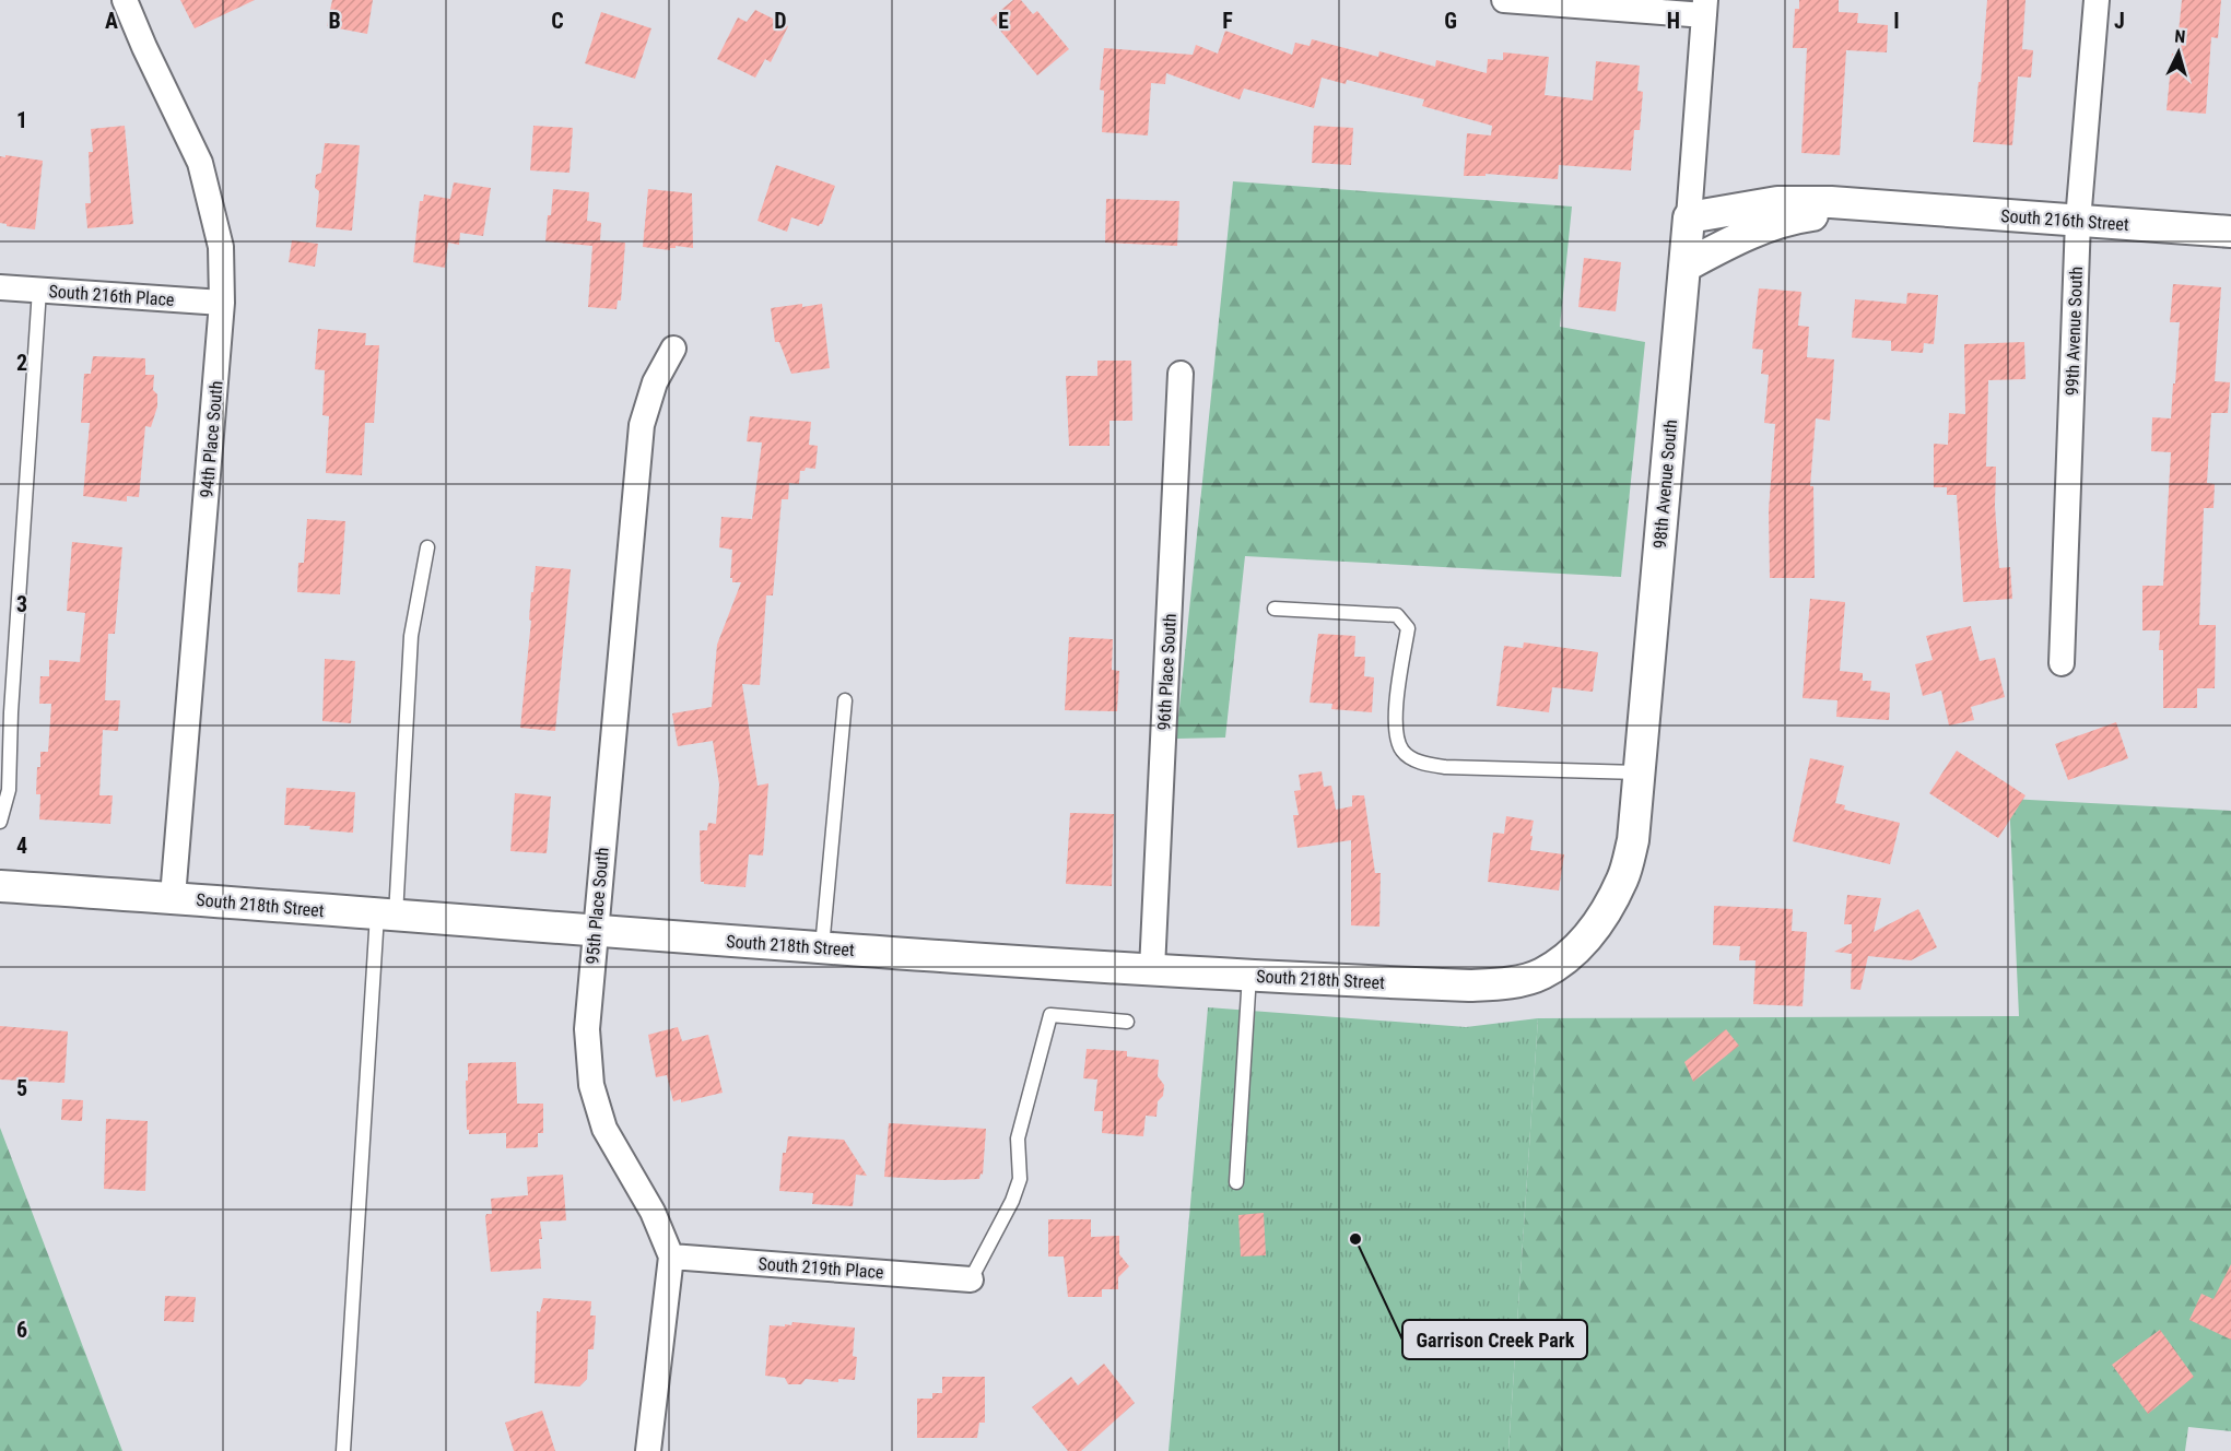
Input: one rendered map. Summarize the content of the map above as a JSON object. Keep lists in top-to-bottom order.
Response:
{
  "streets": {
    "street": [
      "South 216th Street",
      "South 216th Place",
      "99th Avenue South",
      "94th Place South",
      "98th Avenue South",
      "96th Place South",
      "South 218th Street",
      "95th Place South",
      "South 219th Place"
    ]
  },
  "crossings": [
    ["South 216th Street", "99th Avenue South"],
    ["South 216th Street", "98th Avenue South"],
    ["South 216th Place", "94th Place South"],
    ["94th Place South", "South 218th Street"],
    ["98th Avenue South", "South 218th Street"],
    ["96th Place South", "South 218th Street"],
    ["South 218th Street", "95th Place South"],
    ["95th Place South", "South 219th Place"]
  ],
  "places": ["Garrison Creek Park"],
  "north": "top",
  "grid": {
    "columns": [
      "A",
      "B",
      "C",
      "D",
      "E",
      "F",
      "G",
      "H",
      "I",
      "J"
    ],
    "rows": [
      "1",
      "2",
      "3",
      "4",
      "5",
      "6"
    ]
  }
}
